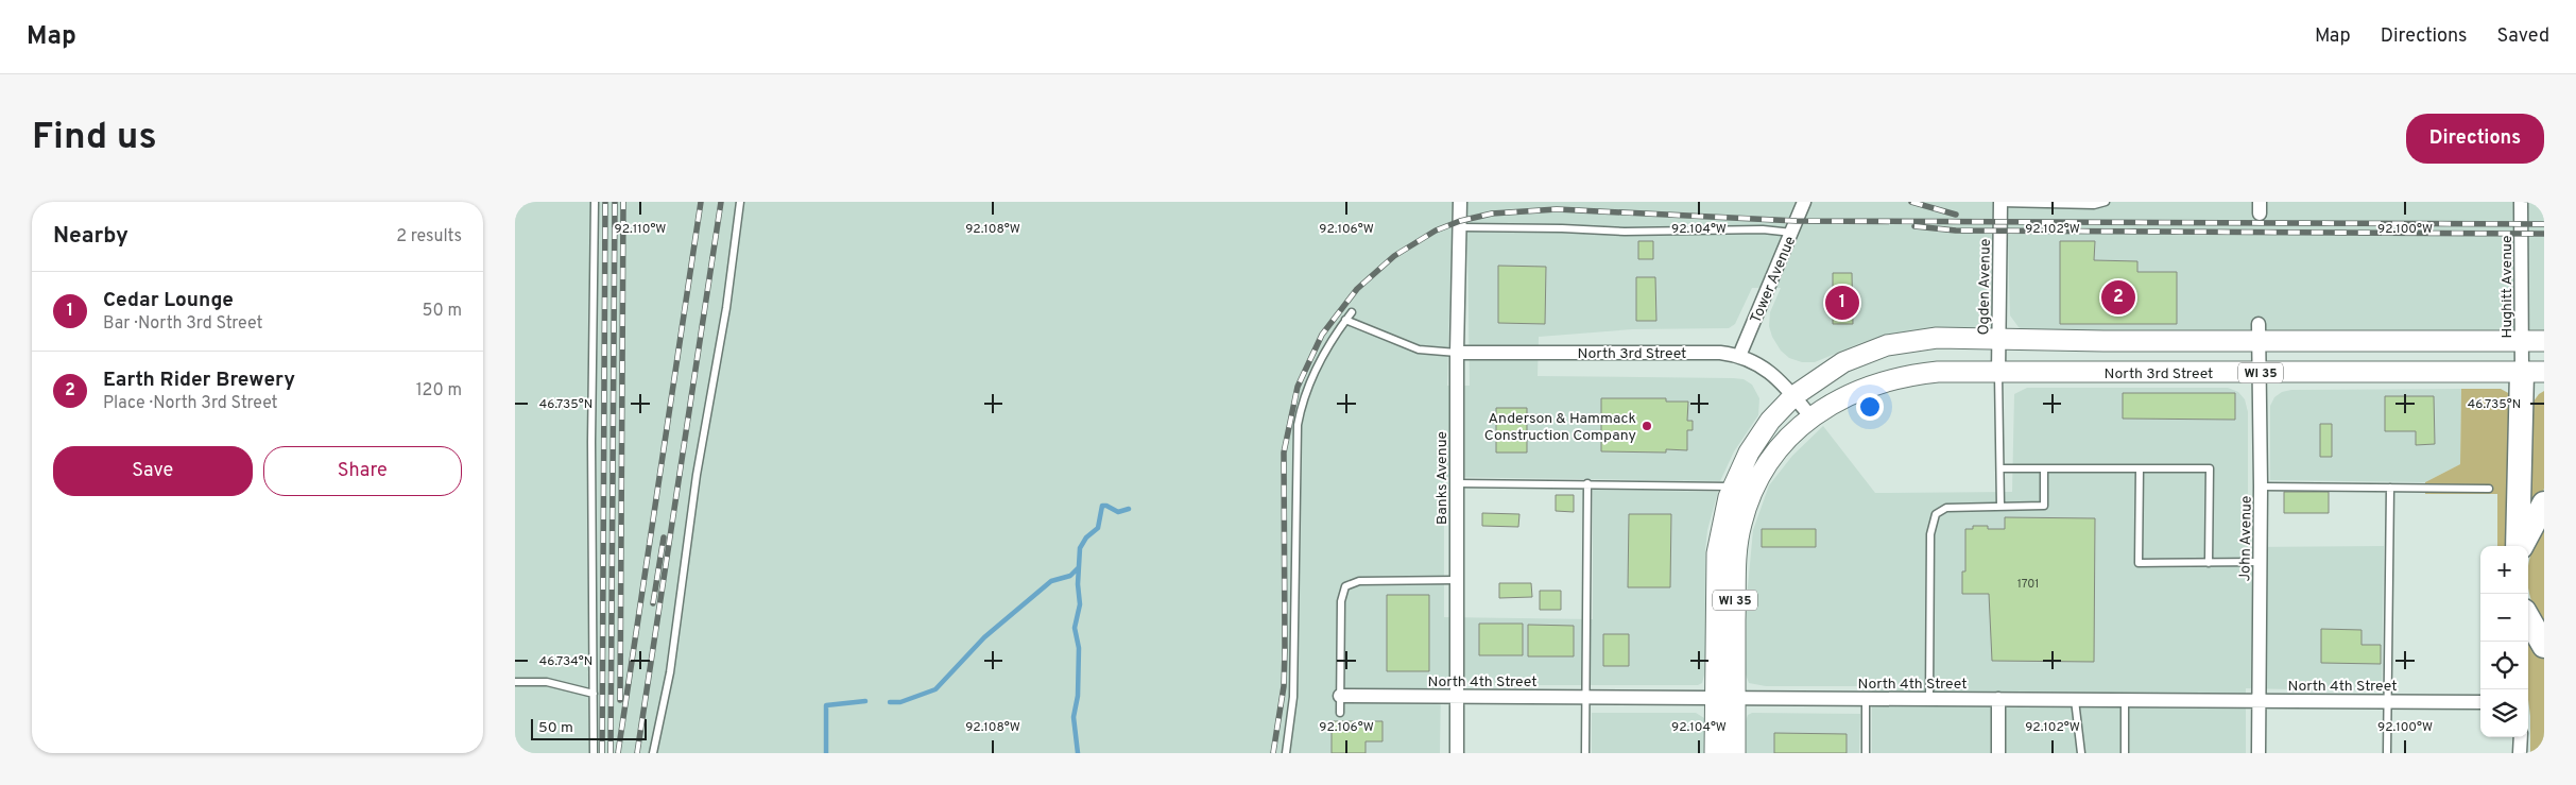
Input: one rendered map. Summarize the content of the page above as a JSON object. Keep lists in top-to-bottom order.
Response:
{
  "streets": {
    "main road": ["North 3rd Street", "WI 35"],
    "street": [
      "Tower Avenue",
      "Ogden Avenue",
      "Hughitt Avenue",
      "Banks Avenue",
      "John Avenue",
      "North 4th Street"
    ]
  },
  "crossings": [
    ["Tower Avenue", "North 3rd Street"],
    ["Ogden Avenue", "North 3rd Street"],
    ["Ogden Avenue", "WI 35"],
    ["Hughitt Avenue", "North 3rd Street"],
    ["Hughitt Avenue", "WI 35"],
    ["North 3rd Street", "WI 35"],
    ["North 3rd Street", "Banks Avenue"],
    ["North 3rd Street", "John Avenue"],
    ["WI 35", "John Avenue"],
    ["WI 35", "North 4th Street"],
    ["Banks Avenue", "North 4th Street"],
    ["John Avenue", "North 4th Street"]
  ],
  "places": ["Anderson & Hammack Construction Company"],
  "house_numbers": ["1701"],
  "scale_bar": "50 m",
  "page": {
    "header": "Map",
    "nav": ["Map", "Directions", "Saved"],
    "buttons": [
      "Directions",
      ["Save", "Share"]
    ],
    "title": "Find us",
    "heading": ["Nearby", "2 results"],
    "list": [
      {
        "mark": "1",
        "name": "Cedar Lounge",
        "note": "Bar · North 3rd Street",
        "value": "50 m"
      },
      {
        "mark": "2",
        "name": "Earth Rider Brewery",
        "note": "Place · North 3rd Street",
        "value": "120 m"
      }
    ],
    "pins": ["2", "1"],
    "map_buttons": ["+", "−"],
    "scale": "50 m"
  },
  "coordinates": [
    "92.110°W",
    "92.108°W",
    "92.106°W",
    "92.104°W",
    "92.102°W",
    "92.100°W",
    "46.735°N",
    "46.734°N"
  ]
}
